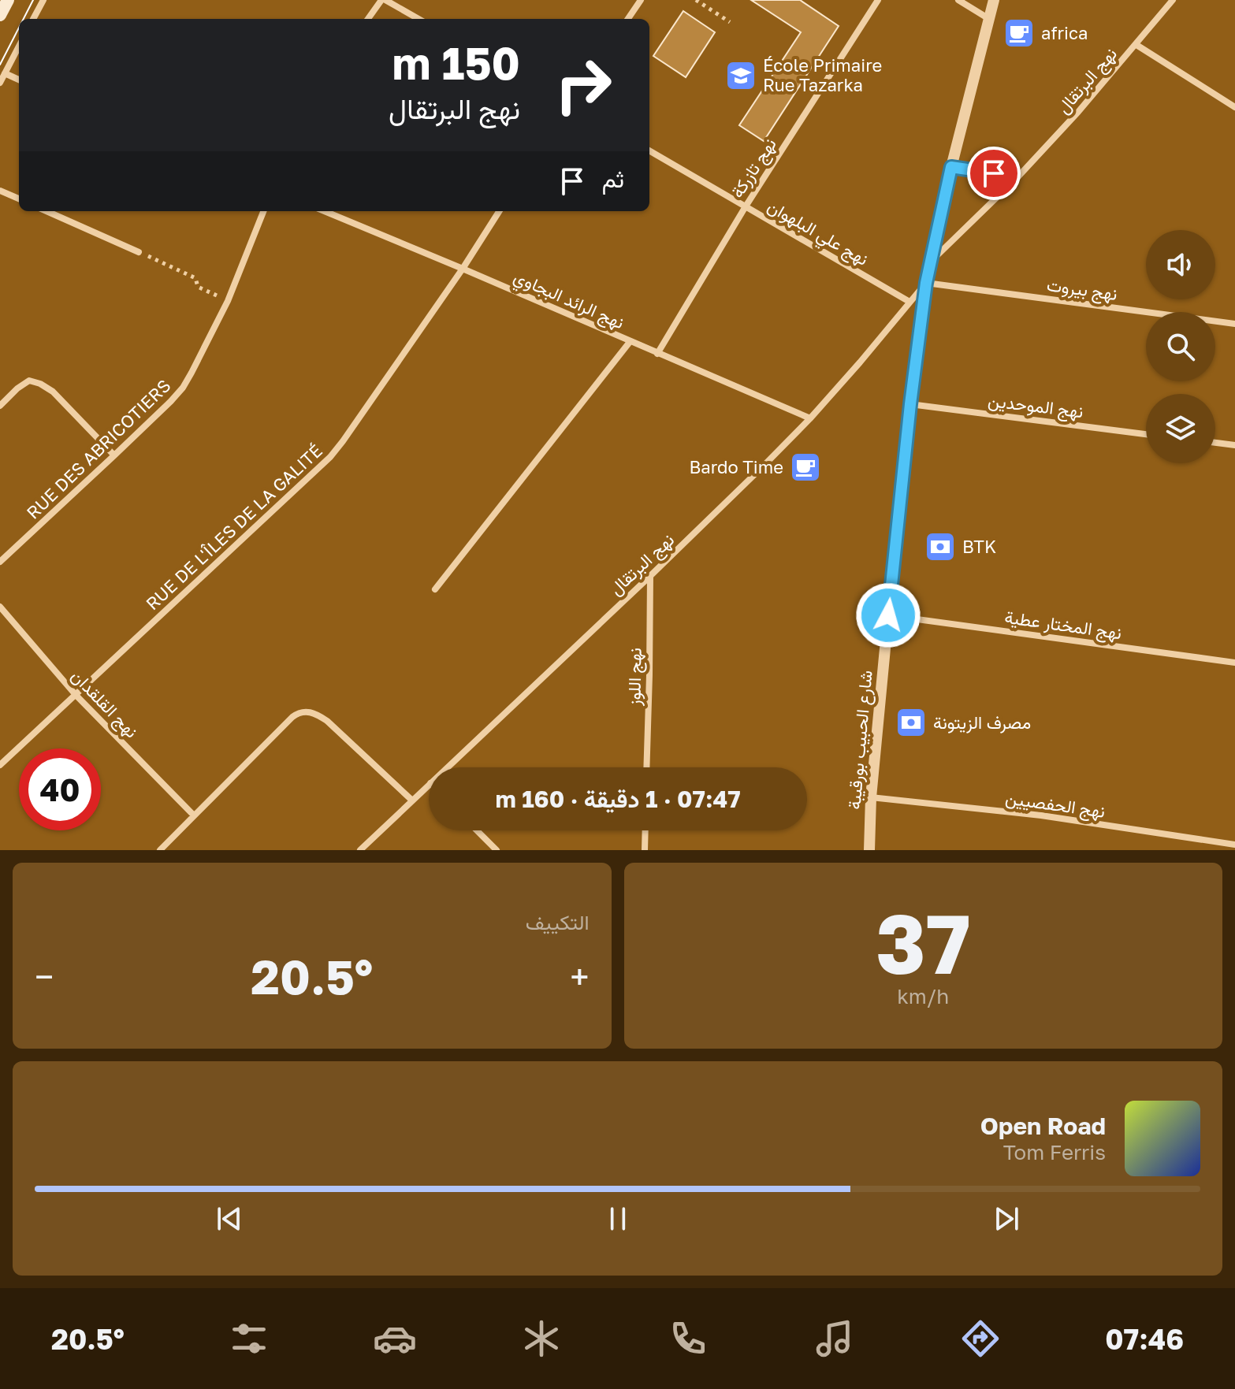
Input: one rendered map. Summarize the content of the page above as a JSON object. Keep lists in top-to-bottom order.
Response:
{
  "streets": {
    "street": [
      "نهج البرتقال",
      "نهج تازركة",
      "نهج علي البلهوان",
      "نهج بيروت",
      "نهج الرائد البجاوي",
      "نهج الموحدين",
      "RUE DES ABRICOTIERS",
      "RUE DE L'ÎLES DE LA GALITÉ",
      "نهج المختار عطية",
      "نهج اللوز",
      "نهج القلقدان",
      "شارع الحبيب بورقيبة",
      "نهج الحفصيين"
    ]
  },
  "crossings": [
    ["نهج البرتقال", "نهج علي البلهوان"],
    ["نهج البرتقال", "نهج بيروت"],
    ["نهج البرتقال", "نهج الرائد البجاوي"],
    ["نهج البرتقال", "نهج اللوز"],
    ["نهج البرتقال", "شارع الحبيب بورقيبة"],
    ["نهج تازركة", "نهج علي البلهوان"],
    ["نهج تازركة", "نهج الرائد البجاوي"],
    ["نهج بيروت", "شارع الحبيب بورقيبة"],
    ["نهج الرائد البجاوي", "RUE DE L'ÎLES DE LA GALITÉ"],
    ["نهج الموحدين", "شارع الحبيب بورقيبة"],
    ["RUE DE L'ÎLES DE LA GALITÉ", "نهج القلقدان"],
    ["نهج المختار عطية", "شارع الحبيب بورقيبة"],
    ["شارع الحبيب بورقيبة", "نهج الحفصيين"]
  ],
  "places": {
    "cafe": ["africa", "Bardo Time"],
    "school or university": ["École Primaire Rue Tazarka"],
    "bank": ["BTK", "مصرف الزيتونة"]
  },
  "page": {
    "turn": ["150 m", "نهج البرتقال"],
    "then": "ثم",
    "limit": "40",
    "trip": "07:47 · 1 دقيقة · 160 m",
    "tile": [
      ["37", "km/h"],
      "التكييف"
    ],
    "heat": ["−", "20.5°", "+"],
    "song": ["Open Road", "Tom Ferris"],
    "tabs": ["07:46", "20.5°"]
  }
}
